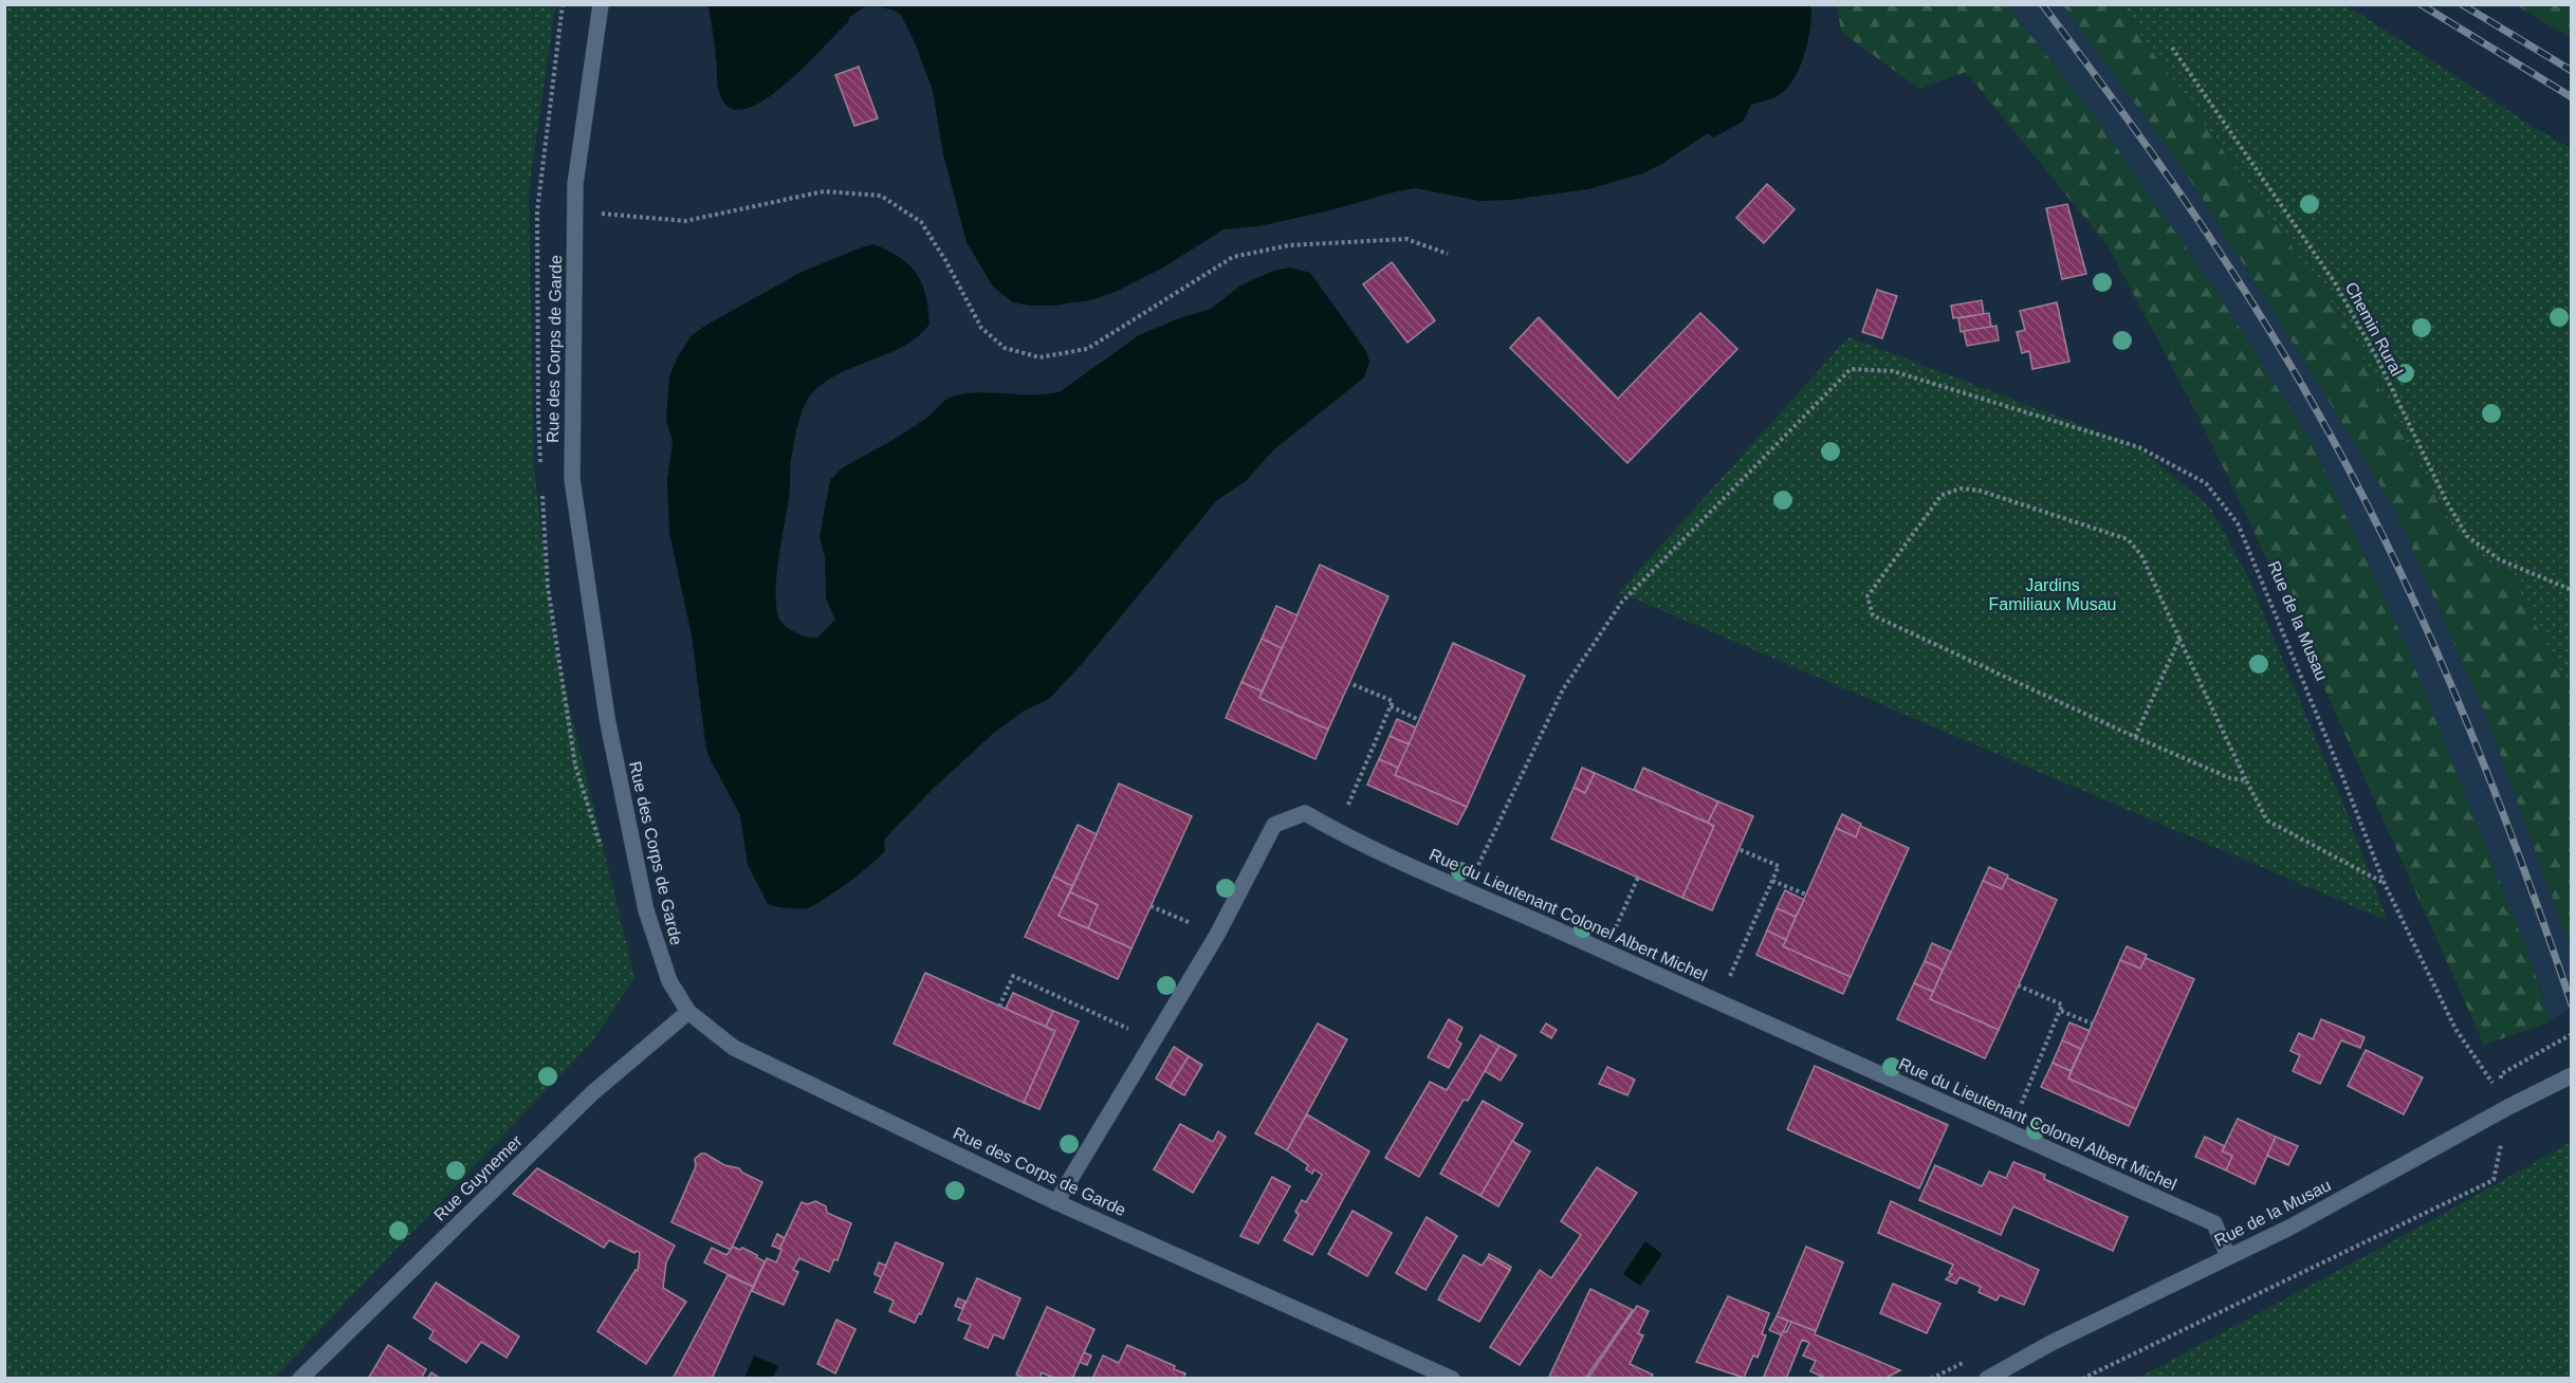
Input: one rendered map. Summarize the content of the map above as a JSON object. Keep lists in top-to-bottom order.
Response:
{
  "streets": {
    "street": [
      "Rue des Corps de Garde",
      "Rue de la Musau",
      "Rue du Lieutenant Colonel Albert Michel",
      "Rue Guynemer"
    ],
    "path": ["Chemin Rural"]
  },
  "crossings": [
    ["Rue des Corps de Garde", "Rue du Lieutenant Colonel Albert Michel"],
    ["Rue des Corps de Garde", "Rue Guynemer"],
    ["Rue de la Musau", "Rue du Lieutenant Colonel Albert Michel"]
  ],
  "parks": ["Jardins Familiaux Musau"]
}
